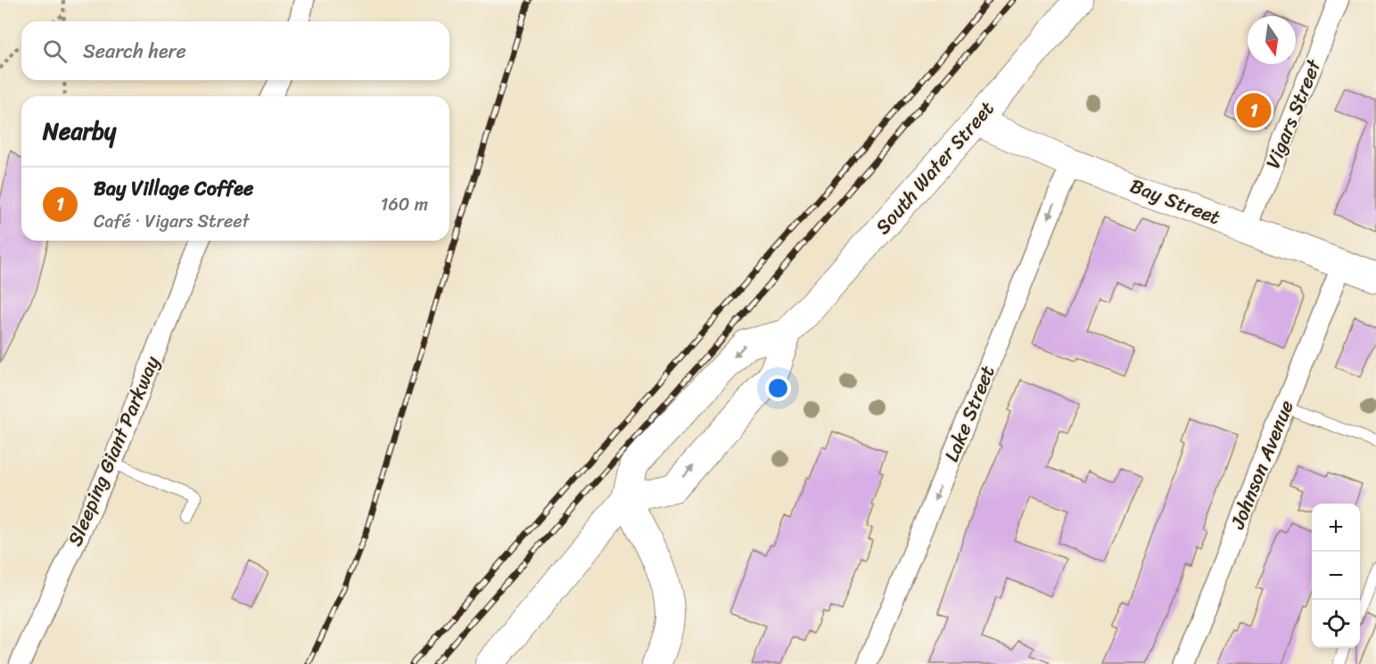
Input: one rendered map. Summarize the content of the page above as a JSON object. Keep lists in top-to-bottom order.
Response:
{
  "streets": {
    "main road": ["South Water Street", "Bay Street"],
    "street": [
      "Vigars Street",
      "Lake Street",
      "Sleeping Giant Parkway",
      "Johnson Avenue"
    ]
  },
  "crossings": [
    ["Vigars Street", "Bay Street"],
    ["South Water Street", "Bay Street"],
    ["Bay Street", "Lake Street"],
    ["Bay Street", "Johnson Avenue"]
  ],
  "one_way": ["Lake Street"],
  "north": "bottom",
  "page": {
    "search": "Search here",
    "pins": "1",
    "heading": "Nearby",
    "list": [
      {
        "mark": "1",
        "name": "Bay Village Coffee",
        "note": "Café · Vigars Street",
        "value": "160 m"
      }
    ],
    "map_buttons": ["+", "−"]
  }
}
